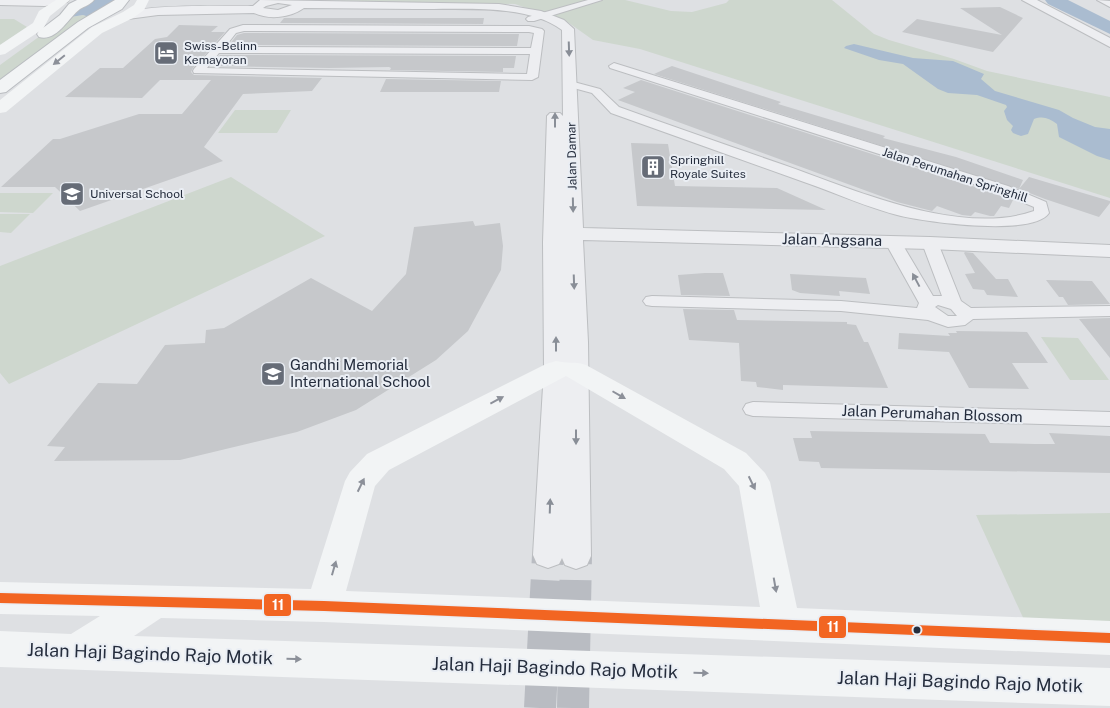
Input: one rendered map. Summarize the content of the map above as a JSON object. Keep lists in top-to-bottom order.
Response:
{
  "streets": {
    "main road": ["Jalan Haji Bagindo Rajo Motik"],
    "street": [
      "Jalan Damar",
      "Jalan Perumahan Springhill",
      "Jalan Angsana",
      "Jalan Perumahan Blossom"
    ]
  },
  "crossings": [
    ["Jalan Damar", "Jalan Perumahan Springhill"],
    ["Jalan Damar", "Jalan Angsana"]
  ],
  "places": {
    "hotel": ["Swiss-Belinn Kemayoran"],
    "building": ["Springhill Royale Suites"],
    "school or university": ["Universal School", "Gandhi Memorial International School"]
  },
  "lines": ["transit line 11"]
}
